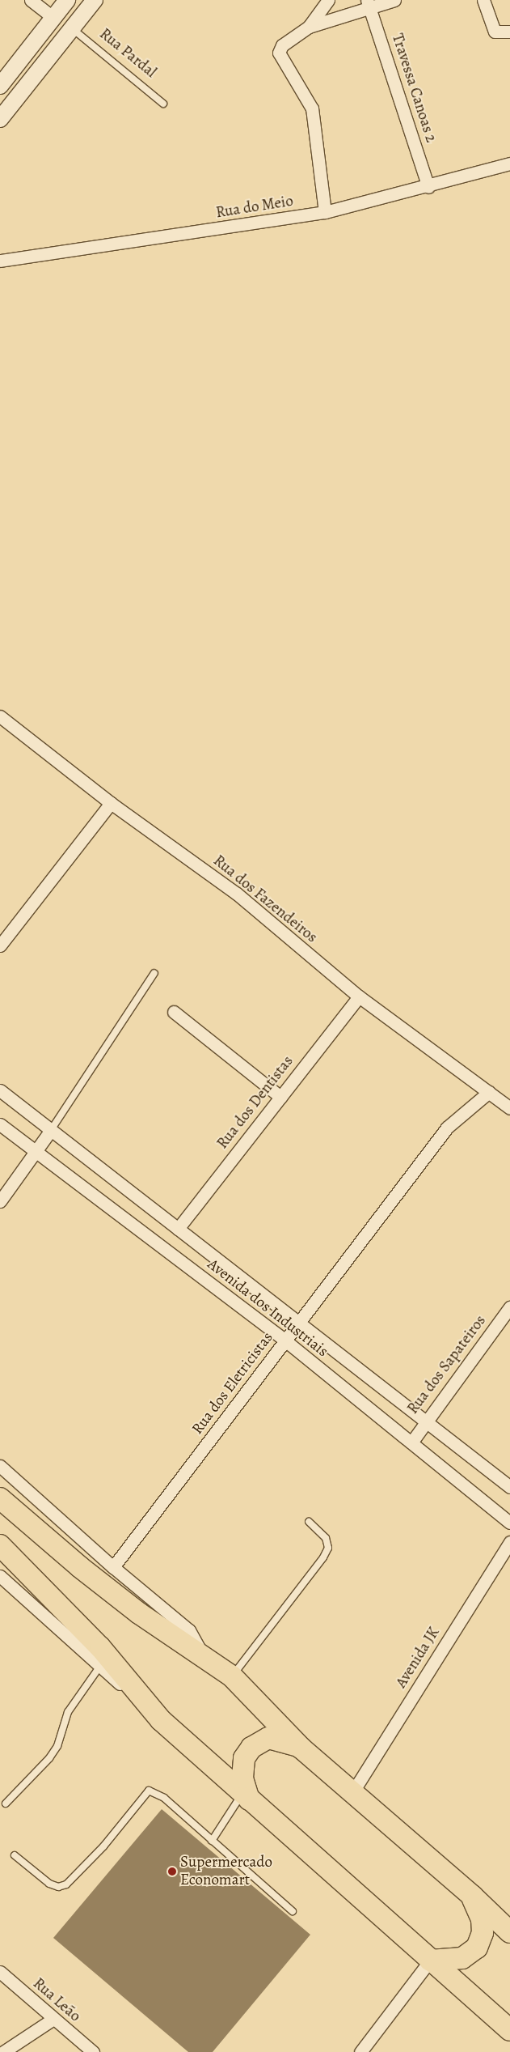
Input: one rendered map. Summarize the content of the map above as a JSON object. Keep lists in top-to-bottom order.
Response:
{
  "streets": {
    "street": [
      "Travessa Canoas 2",
      "Rua do Meio",
      "Rua dos Fazendeiros",
      "Rua dos Dentistas",
      "Avenida dos Industriais",
      "Rua dos Sapateiros",
      "Rua dos Eletricistas",
      "Avenida JK",
      "Rua Leão"
    ],
    "lane": ["Rua Pardal"]
  },
  "crossings": [
    ["Travessa Canoas 2", "Rua do Meio"],
    ["Rua dos Fazendeiros", "Rua dos Dentistas"],
    ["Rua dos Fazendeiros", "Rua dos Eletricistas"],
    ["Rua dos Dentistas", "Avenida dos Industriais"],
    ["Avenida dos Industriais", "Rua dos Sapateiros"],
    ["Avenida dos Industriais", "Rua dos Eletricistas"]
  ],
  "places": ["Supermercado Economart"]
}
